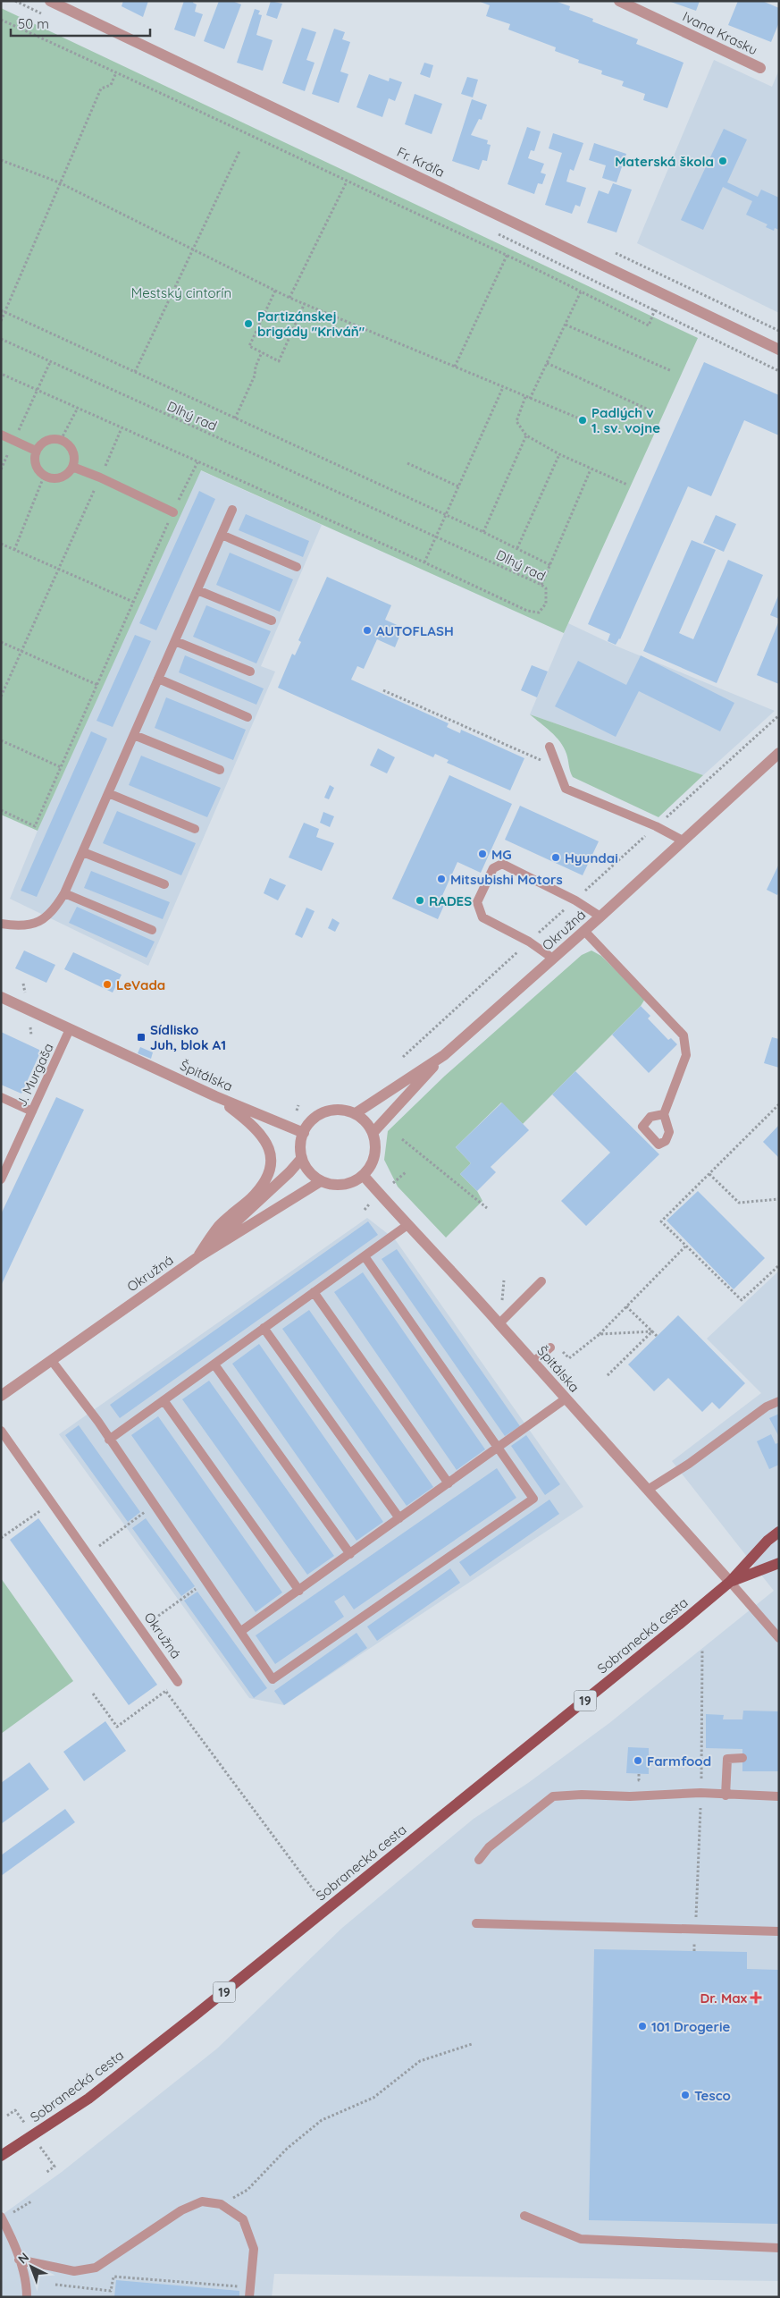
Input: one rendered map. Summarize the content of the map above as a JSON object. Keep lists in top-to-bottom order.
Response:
{
  "streets": {
    "main road": ["Sobranecká cesta", "19"],
    "street": [
      "Ivana Krasku",
      "Fr. Kráľa",
      "Okružná",
      "Špitálska"
    ],
    "lane": ["J. Murgaša"],
    "path": ["Dlhý rad"]
  },
  "crossings": [
    ["Okružná", "Špitálska"],
    ["J. Murgaša", "Špitálska"],
    ["Špitálska", "Sobranecká cesta"]
  ],
  "parks": ["Mestský cintorín"],
  "places": {
    "other": [
      "Materská škola",
      "Partizánskej brigády \"Kriváň\"",
      "Padlých v 1. sv. vojne",
      "AUTOFLASH",
      "MG",
      "Hyundai",
      "Mitsubishi Motors",
      "RADES",
      "LeVada",
      "Farmfood",
      "101 Drogerie",
      "Tesco"
    ],
    "transit": ["Sídlisko Juh, blok A1"],
    "health": ["Dr. Max"]
  },
  "scale_bar": "50 m",
  "north": "top left"
}
